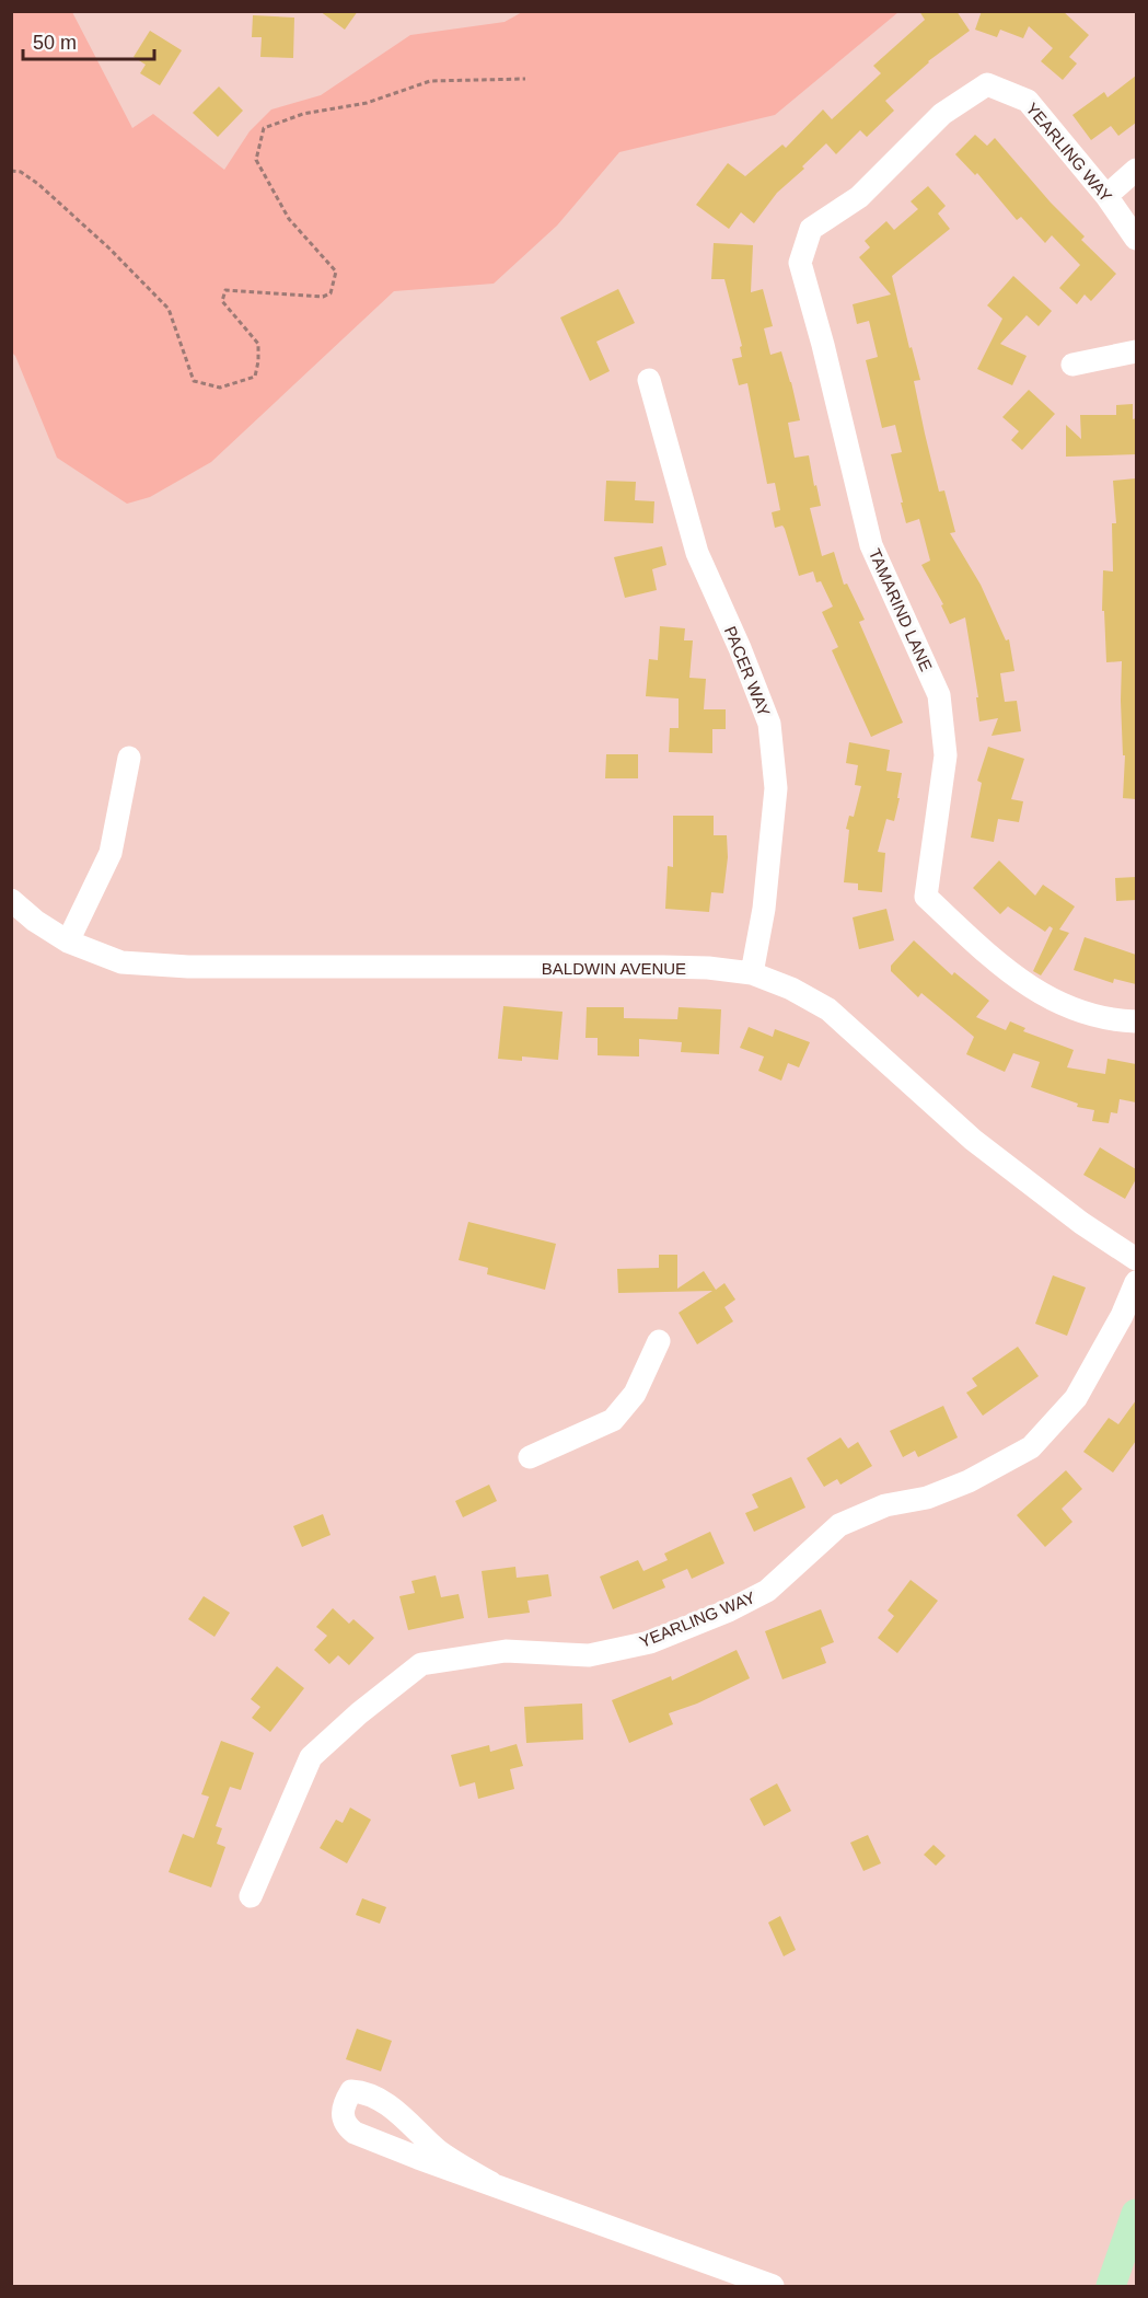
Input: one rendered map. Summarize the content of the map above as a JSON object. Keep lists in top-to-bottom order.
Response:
{
  "streets": {
    "street": [
      "YEARLING WAY",
      "TAMARIND LANE",
      "PACER WAY",
      "BALDWIN AVENUE"
    ]
  },
  "crossings": [
    ["YEARLING WAY", "TAMARIND LANE"],
    ["PACER WAY", "BALDWIN AVENUE"]
  ],
  "scale_bar": "50 m"
}
